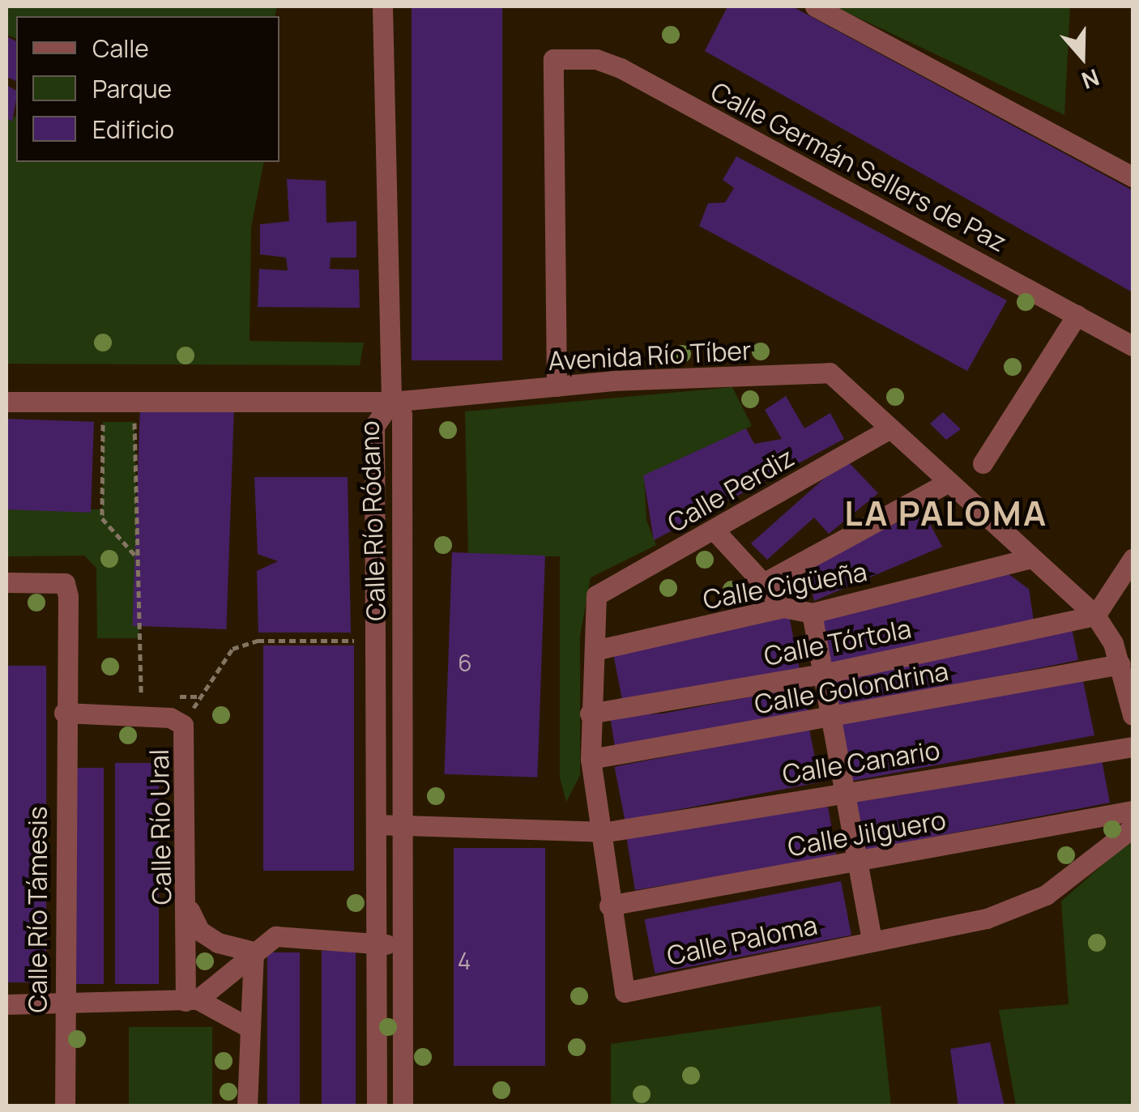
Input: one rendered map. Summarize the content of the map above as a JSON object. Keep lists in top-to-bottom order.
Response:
{
  "streets": {
    "street": [
      "Calle Germán Sellers de Paz",
      "Avenida Río Tíber",
      "Calle Perdiz",
      "Calle Río Ródano",
      "Calle Cigüeña",
      "Calle Tórtola",
      "Calle Golondrina",
      "Calle Canario",
      "Calle Río Ural",
      "Calle Jilguero",
      "Calle Río Támesis",
      "Calle Paloma"
    ]
  },
  "crossings": [
    ["Calle Germán Sellers de Paz", "Avenida Río Tíber"],
    ["Avenida Río Tíber", "Calle Perdiz"],
    ["Avenida Río Tíber", "Calle Río Ródano"],
    ["Avenida Río Tíber", "Calle Cigüeña"],
    ["Avenida Río Tíber", "Calle Tórtola"],
    ["Avenida Río Tíber", "Calle Golondrina"],
    ["Calle Perdiz", "Calle Cigüeña"],
    ["Calle Río Ródano", "Calle Canario"],
    ["Calle Río Ural", "Calle Río Támesis"],
    ["Calle Jilguero", "Calle Paloma"]
  ],
  "districts": ["LA PALOMA"],
  "house_numbers": ["6", "4"],
  "legend": ["Calle", "Parque", "Edificio"],
  "north": "bottom"
}
